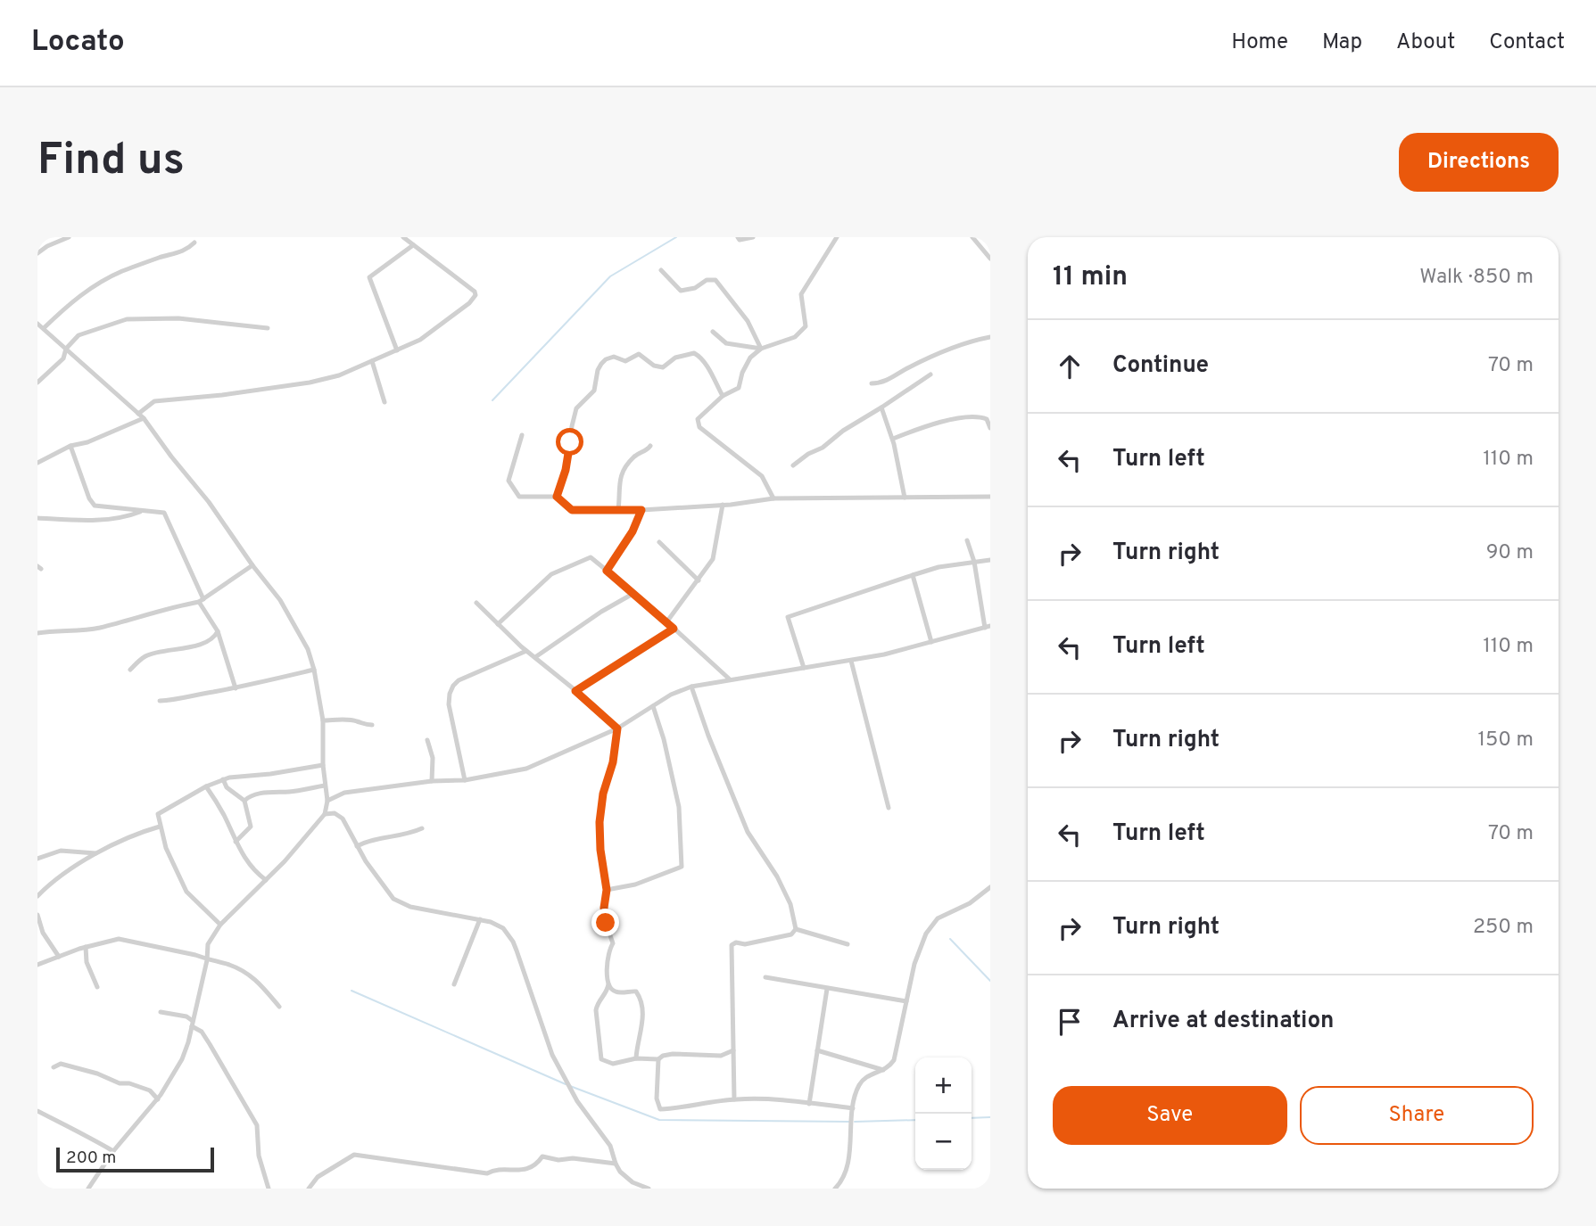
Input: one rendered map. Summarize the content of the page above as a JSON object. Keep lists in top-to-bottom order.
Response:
{
  "scale_bar": "200 m",
  "page": {
    "header": "Locato",
    "nav": [
      "Home",
      "Map",
      "About",
      "Contact"
    ],
    "buttons": [
      "Directions",
      ["Save", "Share"]
    ],
    "title": "Find us",
    "heading": ["11 min", "Walk · 850 m"],
    "list": [
      ["Continue", "70 m"],
      ["Turn left", "110 m"],
      ["Turn right", "90 m"],
      ["Turn left", "110 m"],
      ["Turn right", "150 m"],
      ["Turn left", "70 m"],
      ["Turn right", "250 m"],
      "Arrive at destination"
    ],
    "map_buttons": ["+", "−"],
    "scale": "200 m"
  }
}
